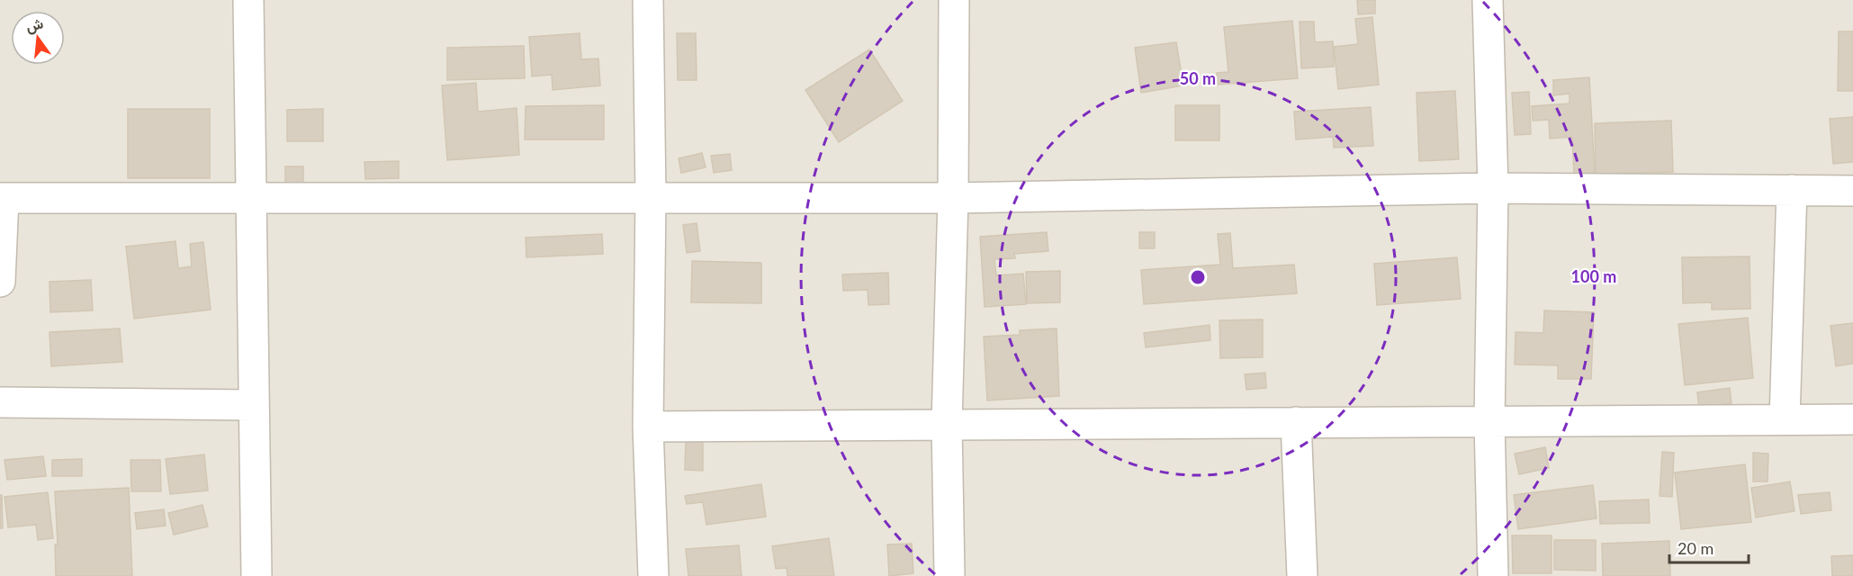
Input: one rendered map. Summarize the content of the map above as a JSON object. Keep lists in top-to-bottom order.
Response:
{
  "scale_bar": "20 m",
  "north": "top",
  "rings": ["50 m", "100 m"]
}
